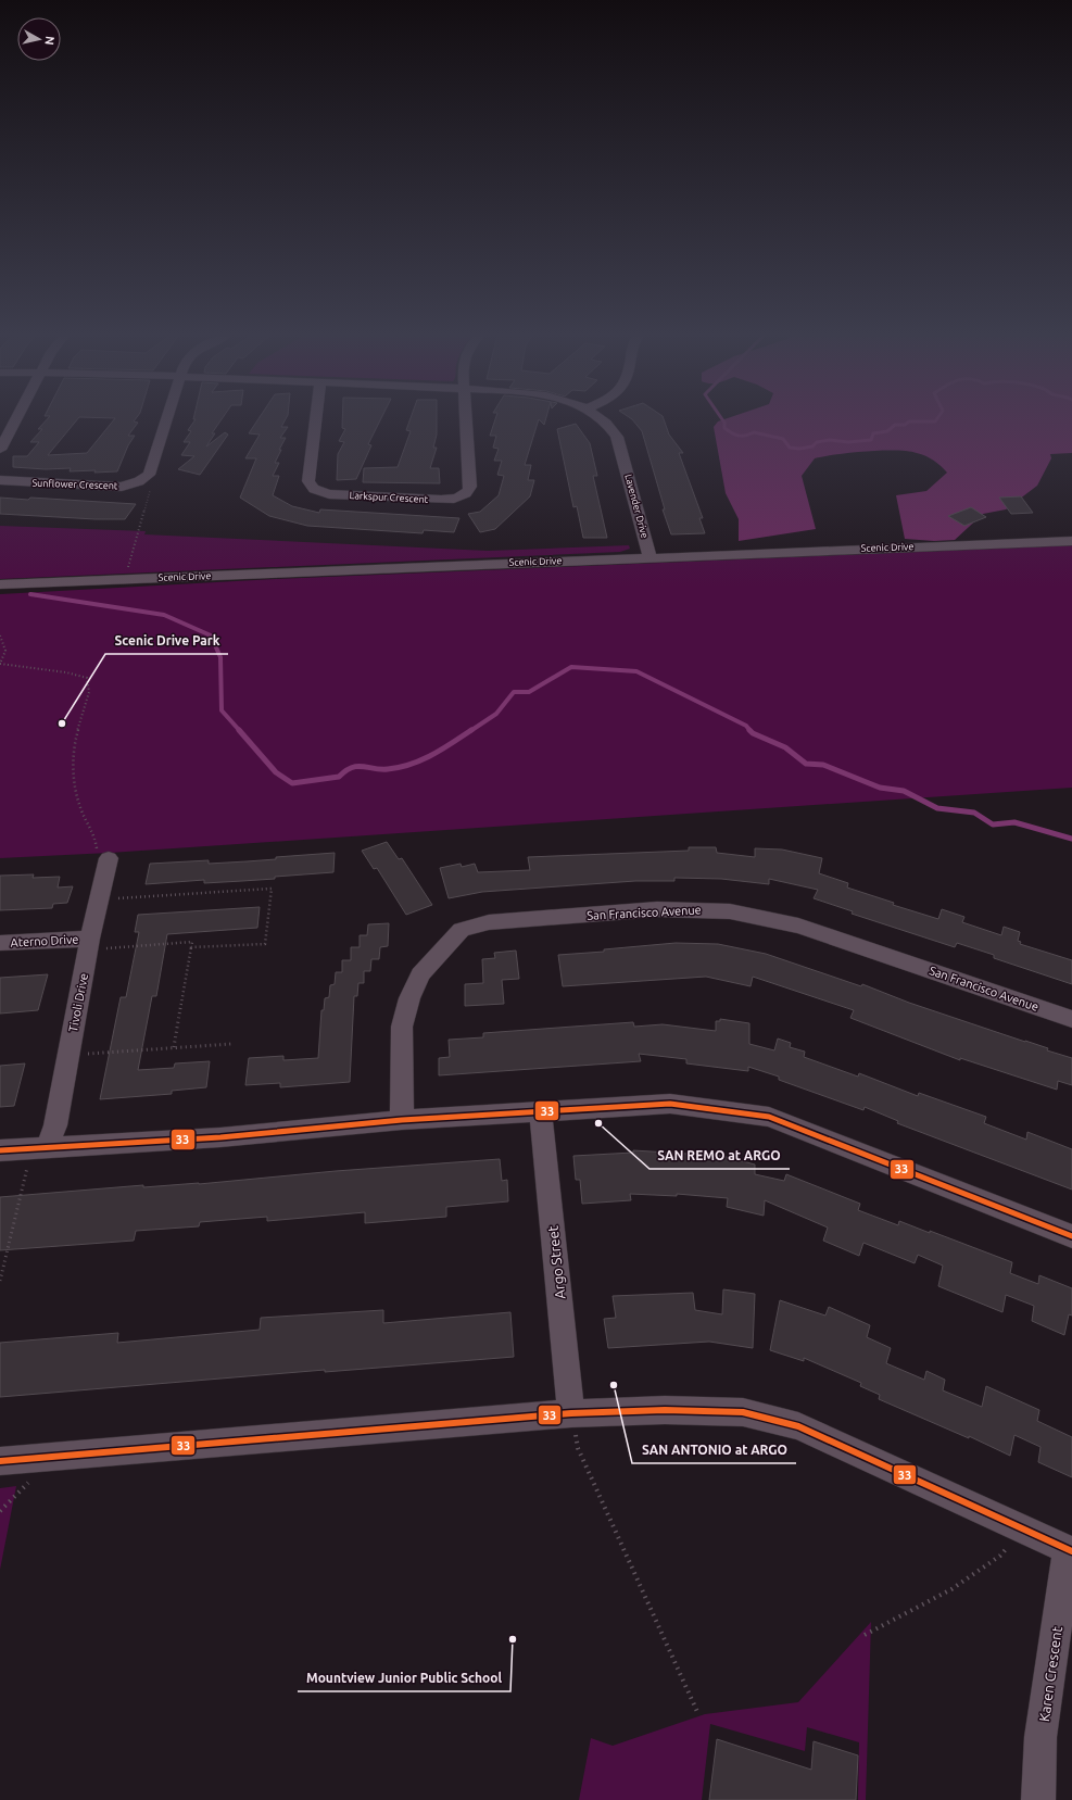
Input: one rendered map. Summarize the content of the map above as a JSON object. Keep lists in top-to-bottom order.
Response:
{
  "streets": {
    "street": [
      "Sunflower Crescent",
      "Larkspur Crescent",
      "Lavender Drive",
      "Scenic Drive",
      "San Francisco Avenue",
      "Aterno Drive",
      "Tivoli Drive",
      "Argo Street",
      "Karen Crescent"
    ]
  },
  "crossings": [
    ["Lavender Drive", "Scenic Drive"],
    ["Aterno Drive", "Tivoli Drive"]
  ],
  "places": [
    "Scenic Drive Park",
    "SAN REMO at ARGO",
    "SAN ANTONIO at ARGO",
    "Mountview Junior Public School"
  ],
  "lines": ["transit line 33"],
  "north": "right"
}
